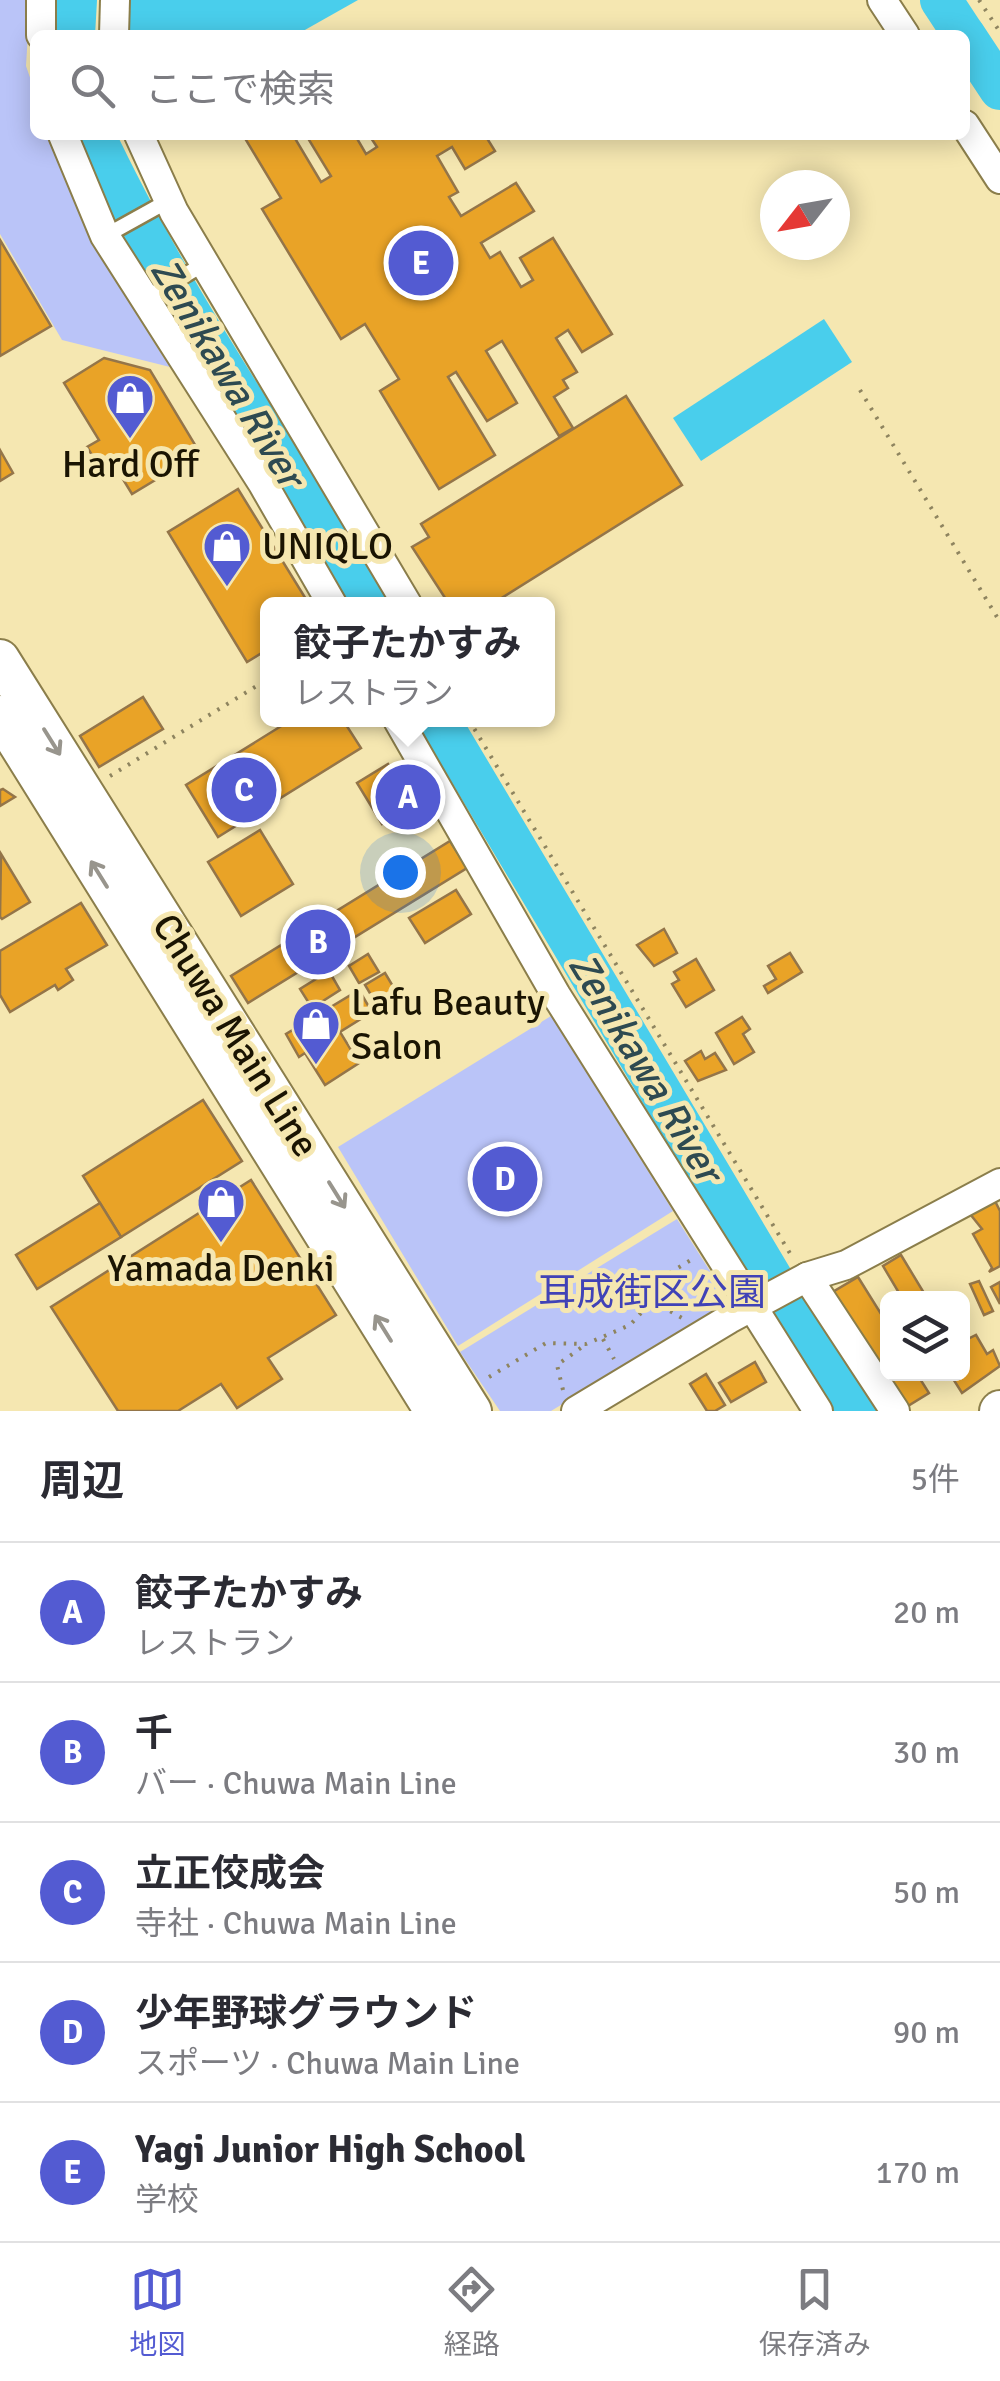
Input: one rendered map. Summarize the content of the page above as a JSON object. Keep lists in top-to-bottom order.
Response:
{
  "streets": {
    "main road": ["Chuwa Main Line"]
  },
  "water": ["Zenikawa River"],
  "parks": ["耳成街区公園"],
  "places": {
    "shop": [
      "Hard Off",
      "UNIQLO",
      "Lafu Beauty Salon",
      "Yamada Denki"
    ]
  },
  "north": "bottom left",
  "page": {
    "search": "ここで検索",
    "pins": [
      "E",
      "C",
      "A",
      "B",
      "D"
    ],
    "popup": ["餃子たかすみ", "レストラン"],
    "heading": ["周辺", "5件"],
    "list": [
      {
        "mark": "A",
        "name": "餃子たかすみ",
        "note": "レストラン",
        "value": "20 m"
      },
      {
        "mark": "B",
        "name": "千",
        "note": "バー · Chuwa Main Line",
        "value": "30 m"
      },
      {
        "mark": "C",
        "name": "立正佼成会",
        "note": "寺社 · Chuwa Main Line",
        "value": "50 m"
      },
      {
        "mark": "D",
        "name": "少年野球グラウンド",
        "note": "スポーツ · Chuwa Main Line",
        "value": "90 m"
      },
      {
        "mark": "E",
        "name": "Yagi Junior High School",
        "note": "学校",
        "value": "170 m"
      }
    ],
    "nav": ["地図", "経路", "保存済み"]
  }
}
